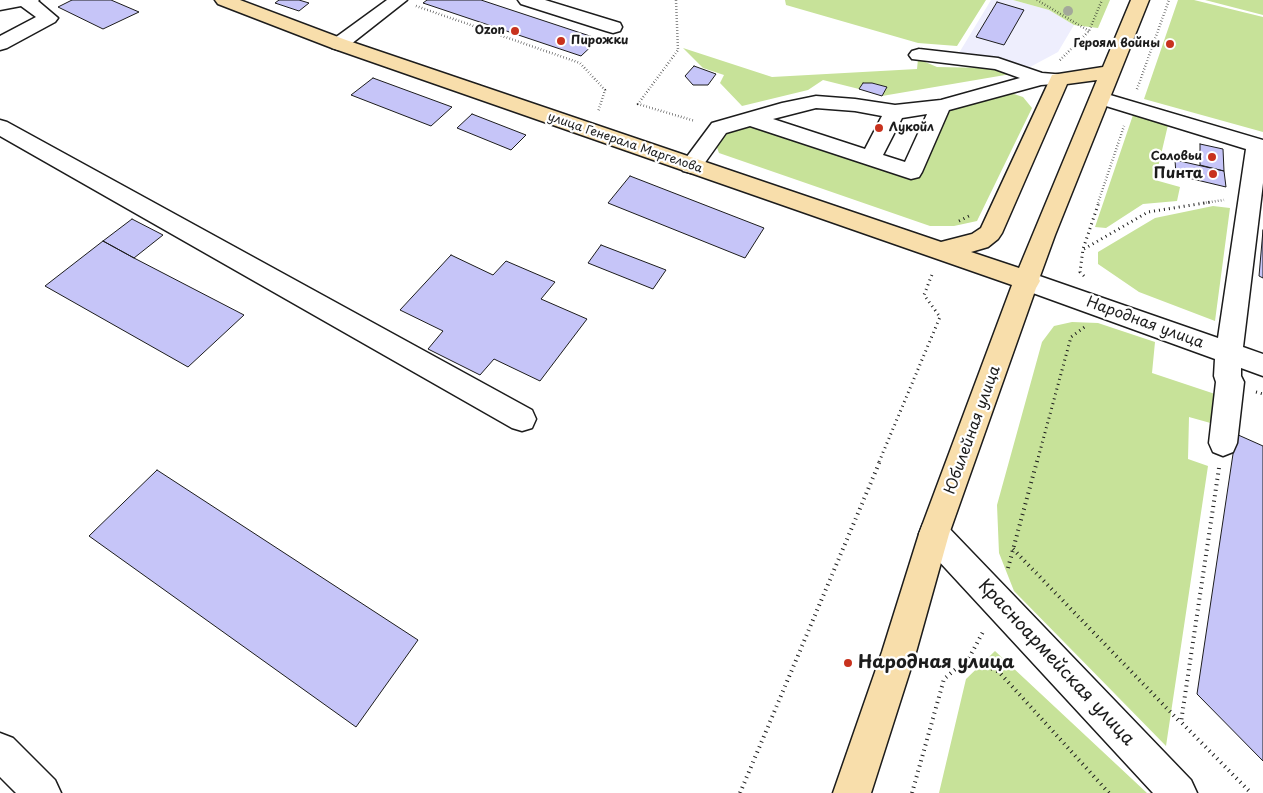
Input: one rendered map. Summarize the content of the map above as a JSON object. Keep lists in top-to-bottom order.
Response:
{
  "streets": {
    "main road": ["улица Генерала Маргелова", "Юбилейная улица"],
    "street": ["Народная улица", "Красноармейская улица"]
  },
  "crossings": [
    ["улица Генерала Маргелова", "Народная улица"],
    ["улица Генерала Маргелова", "Юбилейная улица"],
    ["Народная улица", "Юбилейная улица"],
    ["Юбилейная улица", "Красноармейская улица"]
  ],
  "places": [
    "Ozon",
    "Пирожки",
    "Героям войны",
    "Лукойл",
    "Соловьи",
    "Пинта",
    "Народная улица"
  ]
}
